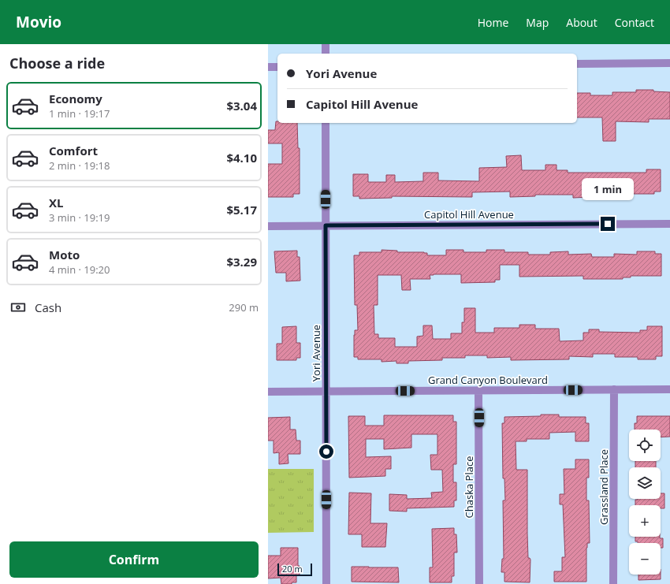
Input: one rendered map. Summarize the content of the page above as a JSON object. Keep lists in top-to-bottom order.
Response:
{
  "streets": {
    "street": [
      "Capitol Hill Avenue",
      "Yori Avenue",
      "Grand Canyon Boulevard",
      "Chaska Place",
      "Grassland Place"
    ]
  },
  "crossings": [
    ["Capitol Hill Avenue", "Yori Avenue"],
    ["Yori Avenue", "Grand Canyon Boulevard"],
    ["Grand Canyon Boulevard", "Chaska Place"],
    ["Grand Canyon Boulevard", "Grassland Place"]
  ],
  "scale_bar": "20 m",
  "page": {
    "header": "Movio",
    "nav": [
      "Home",
      "Map",
      "About",
      "Contact"
    ],
    "heading": "Choose a ride",
    "banner": ["Yori Avenue", "Capitol Hill Avenue"],
    "list": [
      {
        "name": "Economy",
        "note": "1 min · 19:17",
        "value": "$3.04"
      },
      {
        "name": "Comfort",
        "note": "2 min · 19:18",
        "value": "$4.10"
      },
      {
        "name": "XL",
        "note": "3 min · 19:19",
        "value": "$5.17"
      },
      {
        "name": "Moto",
        "note": "4 min · 19:20",
        "value": "$3.29"
      }
    ],
    "bubble": "1 min",
    "pay": ["Cash", "290 m"],
    "map_buttons": ["+", "−"],
    "buttons": "Confirm",
    "scale": "20 m"
  }
}
